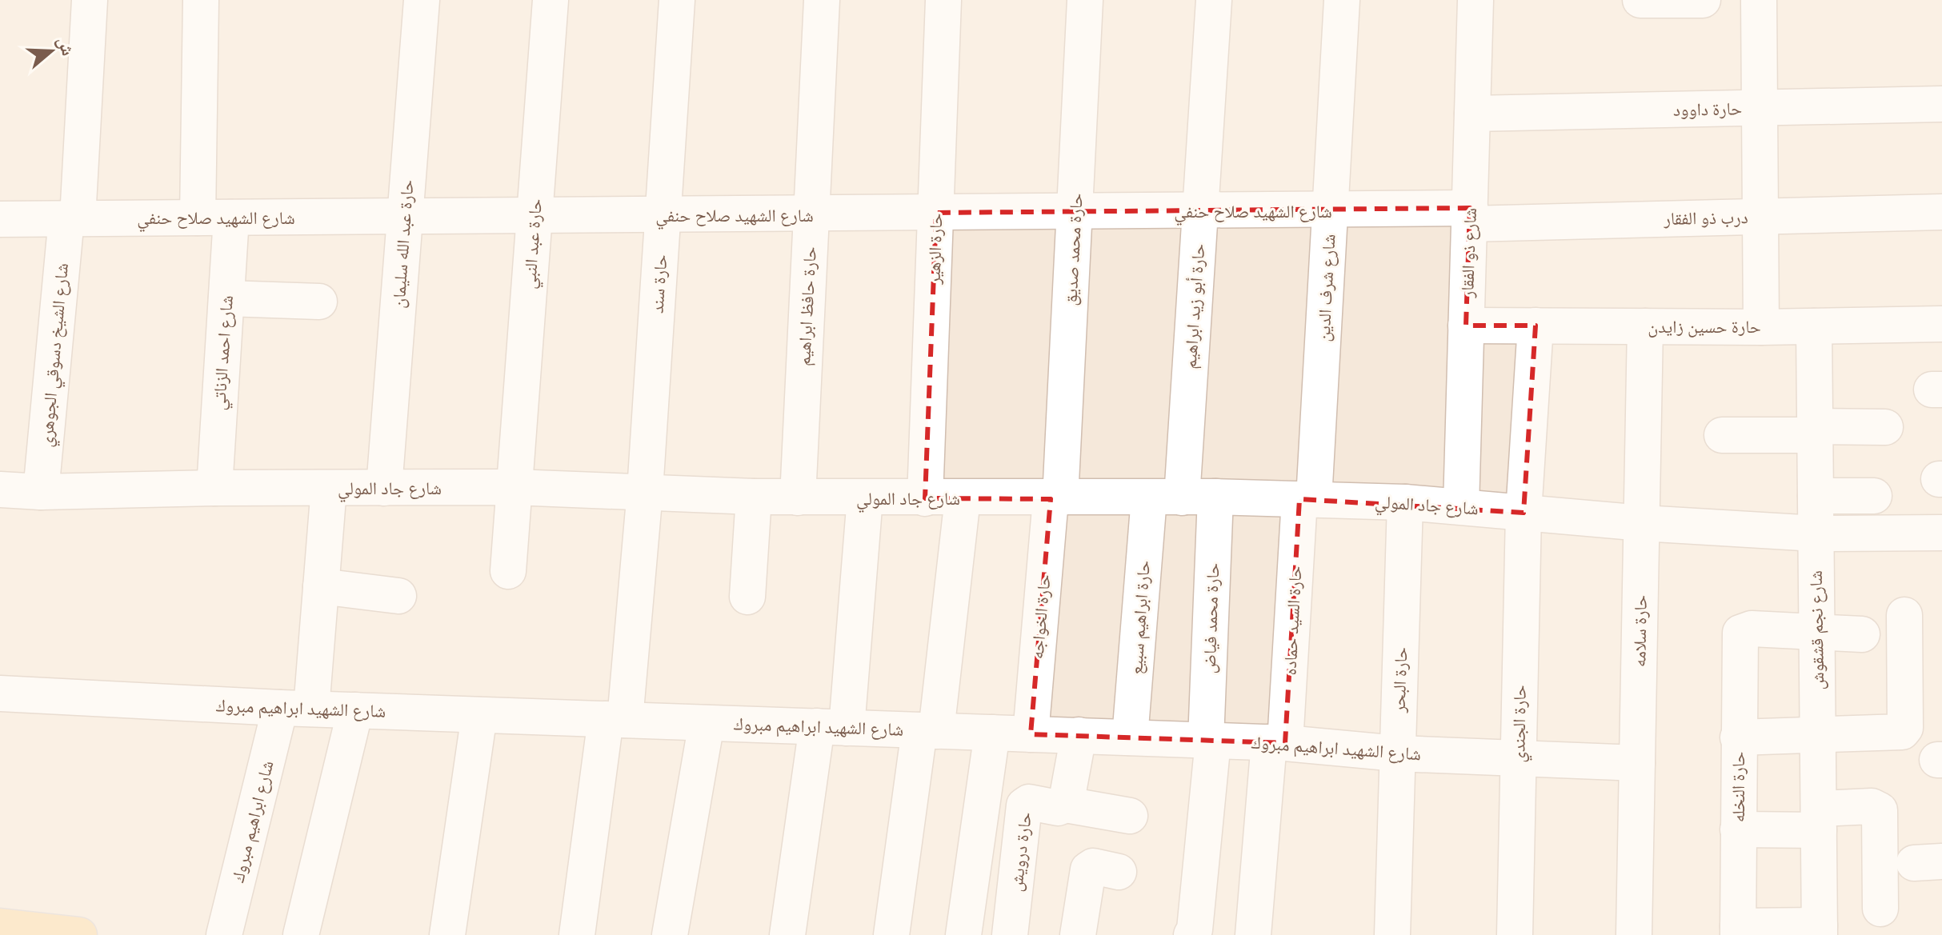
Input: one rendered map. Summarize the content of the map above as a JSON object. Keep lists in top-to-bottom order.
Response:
{
  "streets": {
    "street": [
      "حارة داوود",
      "شارع الشهيد صلاح حنفي",
      "درب ذو الفقار",
      "حارة عبد الله سليمان",
      "حارة عبد النبي",
      "حارة الزهير",
      "حارة محمد صديق",
      "شارع ذو الفقار",
      "حارة سند",
      "شارع شرف الدين",
      "حارة حافظ ابراهيم",
      "حارة أبو زيد ابراهيم",
      "حارة حسين زايدن",
      "شارع احمد الزناتي",
      "شارع الشيخ دسوقي الجوهري",
      "شارع جاد المولي",
      "حارة الخواجه",
      "حارة ابراهيم سبيع",
      "حارة محمد فياض",
      "حارة السيد حماده",
      "شارع نجم قشقوش",
      "حارة سلامه",
      "حارة البحر",
      "شارع الشهيد ابراهيم مبروك",
      "حارة الجندي",
      "حارة النخله",
      "شارع ابراهيم مبروك",
      "حارة درويش"
    ]
  },
  "crossings": [
    ["حارة داوود", "شارع ذو الفقار"],
    ["شارع الشهيد صلاح حنفي", "درب ذو الفقار"],
    ["شارع الشهيد صلاح حنفي", "حارة عبد الله سليمان"],
    ["شارع الشهيد صلاح حنفي", "حارة عبد النبي"],
    ["شارع الشهيد صلاح حنفي", "حارة الزهير"],
    ["شارع الشهيد صلاح حنفي", "حارة محمد صديق"],
    ["شارع الشهيد صلاح حنفي", "شارع ذو الفقار"],
    ["شارع الشهيد صلاح حنفي", "حارة سند"],
    ["شارع الشهيد صلاح حنفي", "شارع شرف الدين"],
    ["شارع الشهيد صلاح حنفي", "حارة حافظ ابراهيم"],
    ["شارع الشهيد صلاح حنفي", "حارة أبو زيد ابراهيم"],
    ["شارع الشهيد صلاح حنفي", "شارع احمد الزناتي"],
    ["شارع الشهيد صلاح حنفي", "شارع الشيخ دسوقي الجوهري"],
    ["درب ذو الفقار", "شارع ذو الفقار"],
    ["حارة عبد الله سليمان", "شارع جاد المولي"],
    ["حارة عبد النبي", "شارع جاد المولي"],
    ["حارة الزهير", "شارع جاد المولي"],
    ["حارة محمد صديق", "شارع جاد المولي"],
    ["حارة محمد صديق", "حارة الخواجه"],
    ["شارع ذو الفقار", "حارة حسين زايدن"],
    ["شارع ذو الفقار", "شارع جاد المولي"],
    ["حارة سند", "شارع جاد المولي"],
    ["حارة سند", "شارع الشهيد ابراهيم مبروك"],
    ["شارع شرف الدين", "شارع جاد المولي"],
    ["شارع شرف الدين", "حارة السيد حماده"],
    ["حارة حافظ ابراهيم", "شارع جاد المولي"],
    ["حارة أبو زيد ابراهيم", "شارع جاد المولي"],
    ["حارة أبو زيد ابراهيم", "حارة ابراهيم سبيع"],
    ["حارة أبو زيد ابراهيم", "حارة محمد فياض"],
    ["حارة حسين زايدن", "شارع نجم قشقوش"],
    ["حارة حسين زايدن", "حارة سلامه"],
    ["حارة حسين زايدن", "حارة الجندي"],
    ["شارع احمد الزناتي", "شارع جاد المولي"],
    ["شارع الشيخ دسوقي الجوهري", "شارع جاد المولي"],
    ["شارع جاد المولي", "حارة الخواجه"],
    ["شارع جاد المولي", "حارة ابراهيم سبيع"],
    ["شارع جاد المولي", "حارة محمد فياض"],
    ["شارع جاد المولي", "حارة السيد حماده"],
    ["شارع جاد المولي", "شارع نجم قشقوش"],
    ["شارع جاد المولي", "حارة سلامه"],
    ["شارع جاد المولي", "حارة البحر"],
    ["شارع جاد المولي", "حارة الجندي"],
    ["شارع جاد المولي", "شارع ابراهيم مبروك"],
    ["حارة الخواجه", "شارع الشهيد ابراهيم مبروك"],
    ["حارة ابراهيم سبيع", "حارة محمد فياض"],
    ["حارة ابراهيم سبيع", "شارع الشهيد ابراهيم مبروك"],
    ["حارة محمد فياض", "شارع الشهيد ابراهيم مبروك"],
    ["حارة السيد حماده", "شارع الشهيد ابراهيم مبروك"],
    ["شارع نجم قشقوش", "حارة النخله"],
    ["حارة سلامه", "شارع الشهيد ابراهيم مبروك"],
    ["حارة البحر", "شارع الشهيد ابراهيم مبروك"],
    ["شارع الشهيد ابراهيم مبروك", "حارة الجندي"],
    ["شارع الشهيد ابراهيم مبروك", "شارع ابراهيم مبروك"]
  ],
  "north": "right"
}
